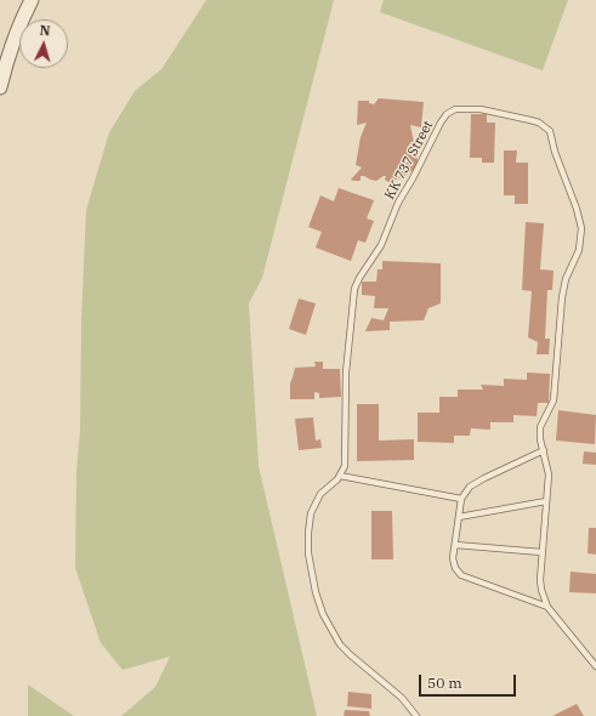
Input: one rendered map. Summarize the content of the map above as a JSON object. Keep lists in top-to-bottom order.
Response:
{
  "streets": {
    "lane": ["KK 737 Street"]
  },
  "scale_bar": "50 m",
  "north": "top"
}
